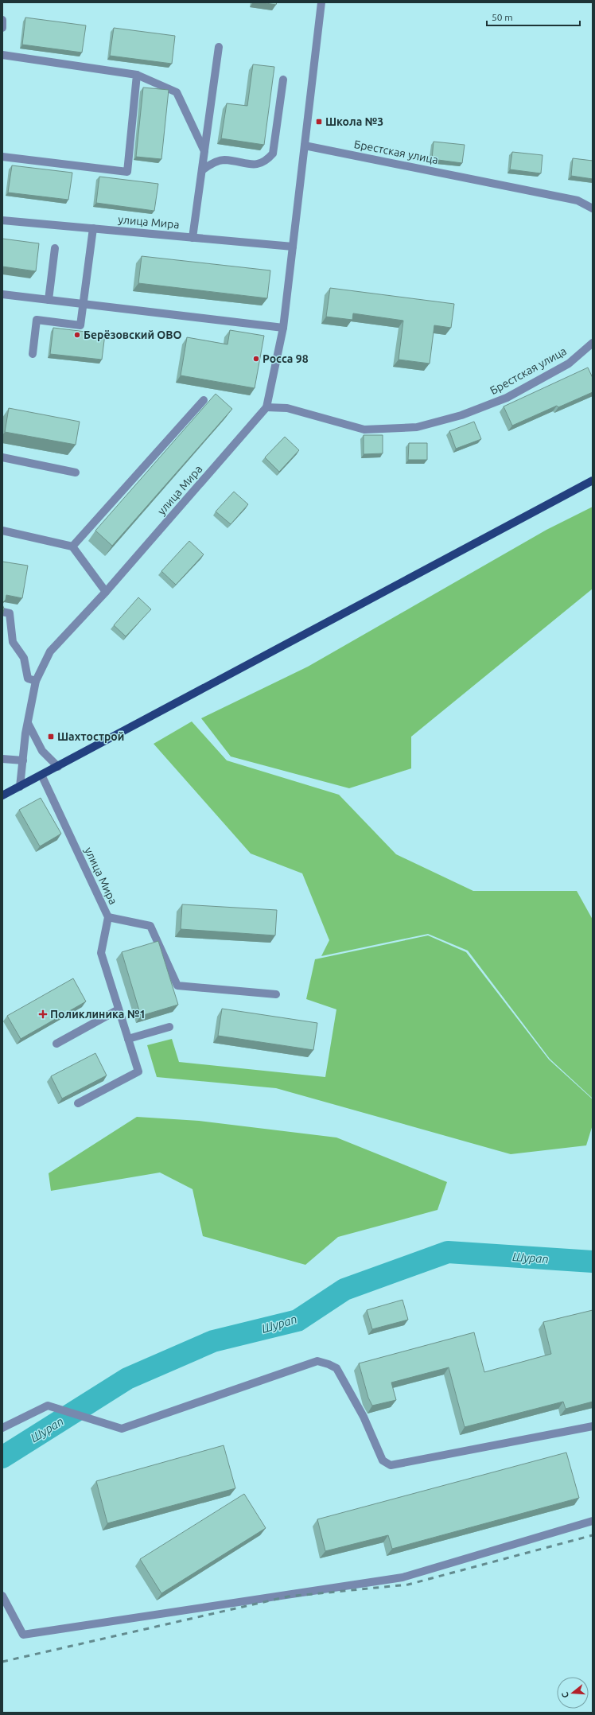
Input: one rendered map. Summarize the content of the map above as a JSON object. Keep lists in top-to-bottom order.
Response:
{
  "streets": {
    "street": ["Брестская улица", "улица Мира"]
  },
  "crossings": [
    ["Брестская улица", "улица Мира"]
  ],
  "water": ["Шурап"],
  "places": {
    "transit": ["Школа №3", "Шахтострой"],
    "other": ["Берёзовский ОВО", "Росса 98"],
    "health": ["Поликлиника №1"]
  },
  "scale_bar": "50 m",
  "north": "left"
}
